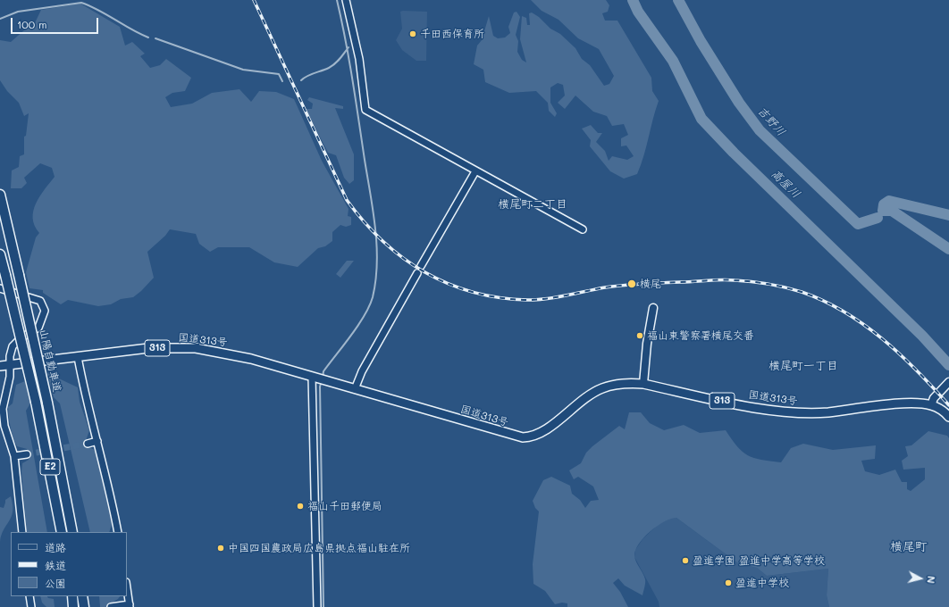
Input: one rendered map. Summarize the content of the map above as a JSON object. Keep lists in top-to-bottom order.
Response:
{
  "streets": {
    "highway": [
      "国道313号",
      "313",
      "山陽自動車道",
      "E2"
    ]
  },
  "districts": ["横尾町二丁目", "横尾町一丁目", "横尾町"],
  "water": ["吉野川", "高屋川"],
  "places": [
    "千田西保育所",
    "横尾",
    "福山東警察署横尾交番",
    "福山千田郵便局",
    "中国四国農政局広島県拠点福山駐在所",
    "盈進学園 盈進中学高等学校",
    "盈進中学校"
  ],
  "legend": ["道路", "鉄道", "公園"],
  "scale_bar": "100 m",
  "north": "right"
}
